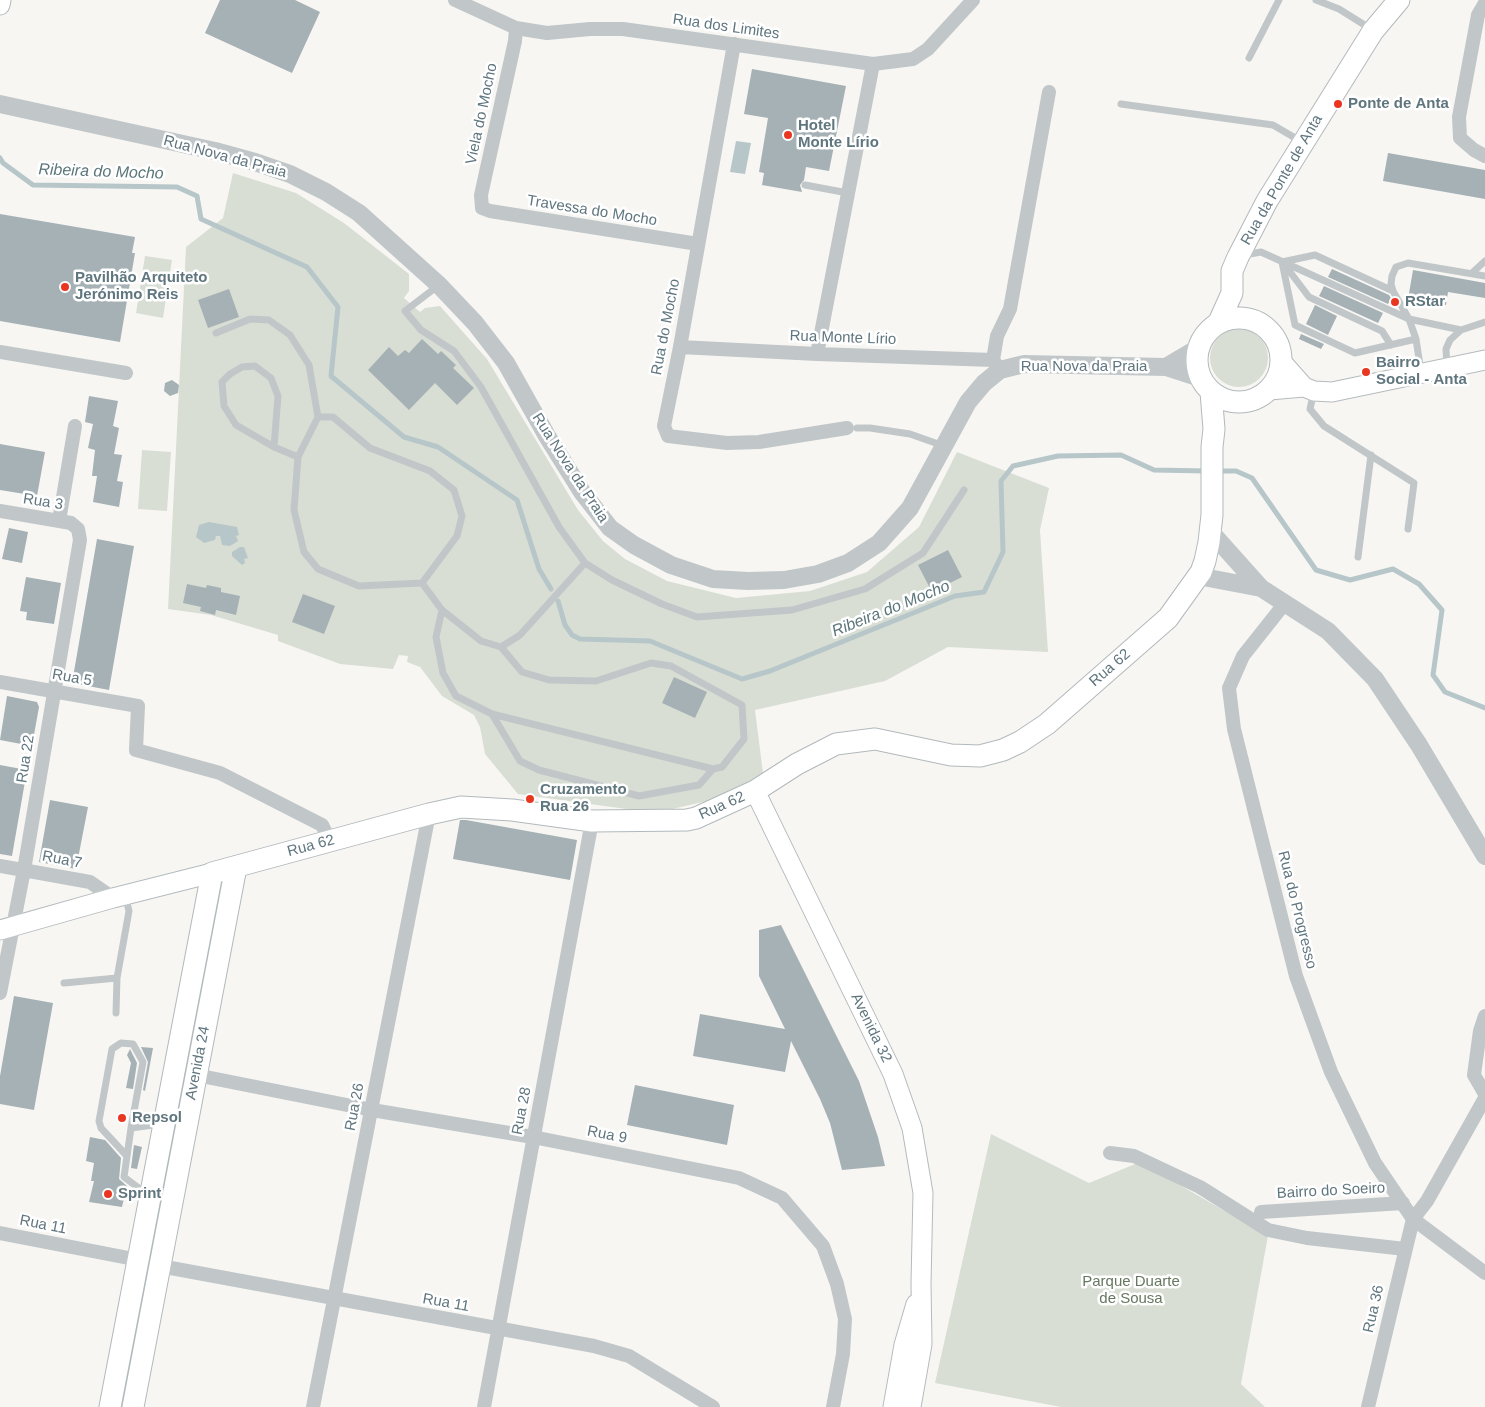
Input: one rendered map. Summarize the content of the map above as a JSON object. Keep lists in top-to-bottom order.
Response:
{
  "streets": {
    "main road": [
      "Rua da Ponte de Anta",
      "Rua 62",
      "Avenida 32",
      "Avenida 24"
    ],
    "street": [
      "Rua dos Limites",
      "Viela do Mocho",
      "Rua Nova da Praia",
      "Travessa do Mocho",
      "Rua do Mocho",
      "Rua Monte Lírio",
      "Rua 3",
      "Rua 5",
      "Rua 22",
      "Rua 7",
      "Rua do Progresso",
      "Rua 26",
      "Rua 28",
      "Rua 9",
      "Bairro do Soeiro",
      "Rua 11",
      "Rua 36"
    ]
  },
  "crossings": [
    ["Rua dos Limites", "Viela do Mocho"],
    ["Rua dos Limites", "Rua do Mocho"],
    ["Viela do Mocho", "Travessa do Mocho"],
    ["Rua Nova da Praia", "Rua da Ponte de Anta"],
    ["Rua Nova da Praia", "Rua Monte Lírio"],
    ["Rua Nova da Praia", "Rua 62"],
    ["Rua da Ponte de Anta", "Rua 62"],
    ["Travessa do Mocho", "Rua do Mocho"],
    ["Rua do Mocho", "Rua Monte Lírio"],
    ["Rua 3", "Rua 22"],
    ["Rua 62", "Rua 5"],
    ["Rua 62", "Rua 22"],
    ["Rua 62", "Rua 7"],
    ["Rua 62", "Avenida 32"],
    ["Rua 62", "Avenida 24"],
    ["Rua 62", "Rua 26"],
    ["Rua 62", "Rua 28"],
    ["Rua 5", "Rua 22"],
    ["Rua 22", "Rua 7"],
    ["Rua do Progresso", "Bairro do Soeiro"],
    ["Rua do Progresso", "Rua 36"],
    ["Avenida 24", "Rua 9"],
    ["Avenida 24", "Rua 11"],
    ["Rua 26", "Rua 9"],
    ["Rua 26", "Rua 11"],
    ["Rua 28", "Rua 9"],
    ["Rua 28", "Rua 11"]
  ],
  "water": ["Ribeira do Mocho"],
  "parks": ["Parque Duarte de Sousa"],
  "places": [
    "Ponte de Anta",
    "Hotel Monte Lírio",
    "Pavilhão Arquiteto Jerónimo Reis",
    "RStar",
    "Bairro Social - Anta",
    "Cruzamento Rua 26",
    "Repsol",
    "Sprint"
  ]
}
